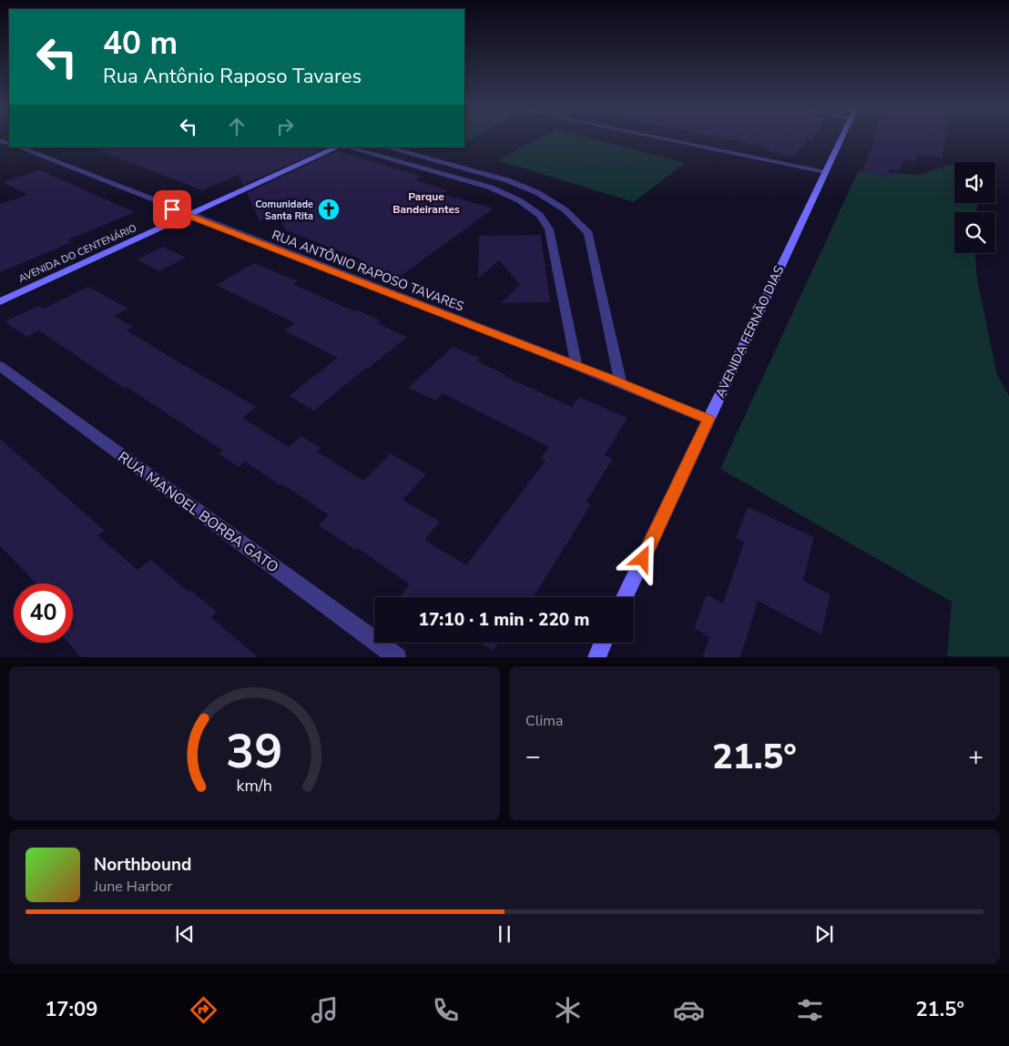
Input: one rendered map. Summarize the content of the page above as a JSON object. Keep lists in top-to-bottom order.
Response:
{
  "streets": {
    "street": [
      "AVENIDA DO CENTENÁRIO",
      "RUA ANTÔNIO RAPOSO TAVARES",
      "AVENIDA FERNÃO DIAS",
      "RUA MANOEL BORBA GATO"
    ]
  },
  "crossings": [
    ["AVENIDA DO CENTENÁRIO", "RUA ANTÔNIO RAPOSO TAVARES"],
    ["RUA ANTÔNIO RAPOSO TAVARES", "AVENIDA FERNÃO DIAS"]
  ],
  "districts": ["Parque Bandeirantes"],
  "places": {
    "church": ["Comunidade Santa Rita"]
  },
  "page": {
    "turn": ["40 m", "Rua Antônio Raposo Tavares"],
    "limit": "40",
    "trip": "17:10 · 1 min · 220 m",
    "tile": "Clima",
    "heat": ["−", "21.5°", "+"],
    "song": ["Northbound", "June Harbor"],
    "tabs": ["17:09", "21.5°"],
    "gauge": ["39", "km/h"]
  }
}
